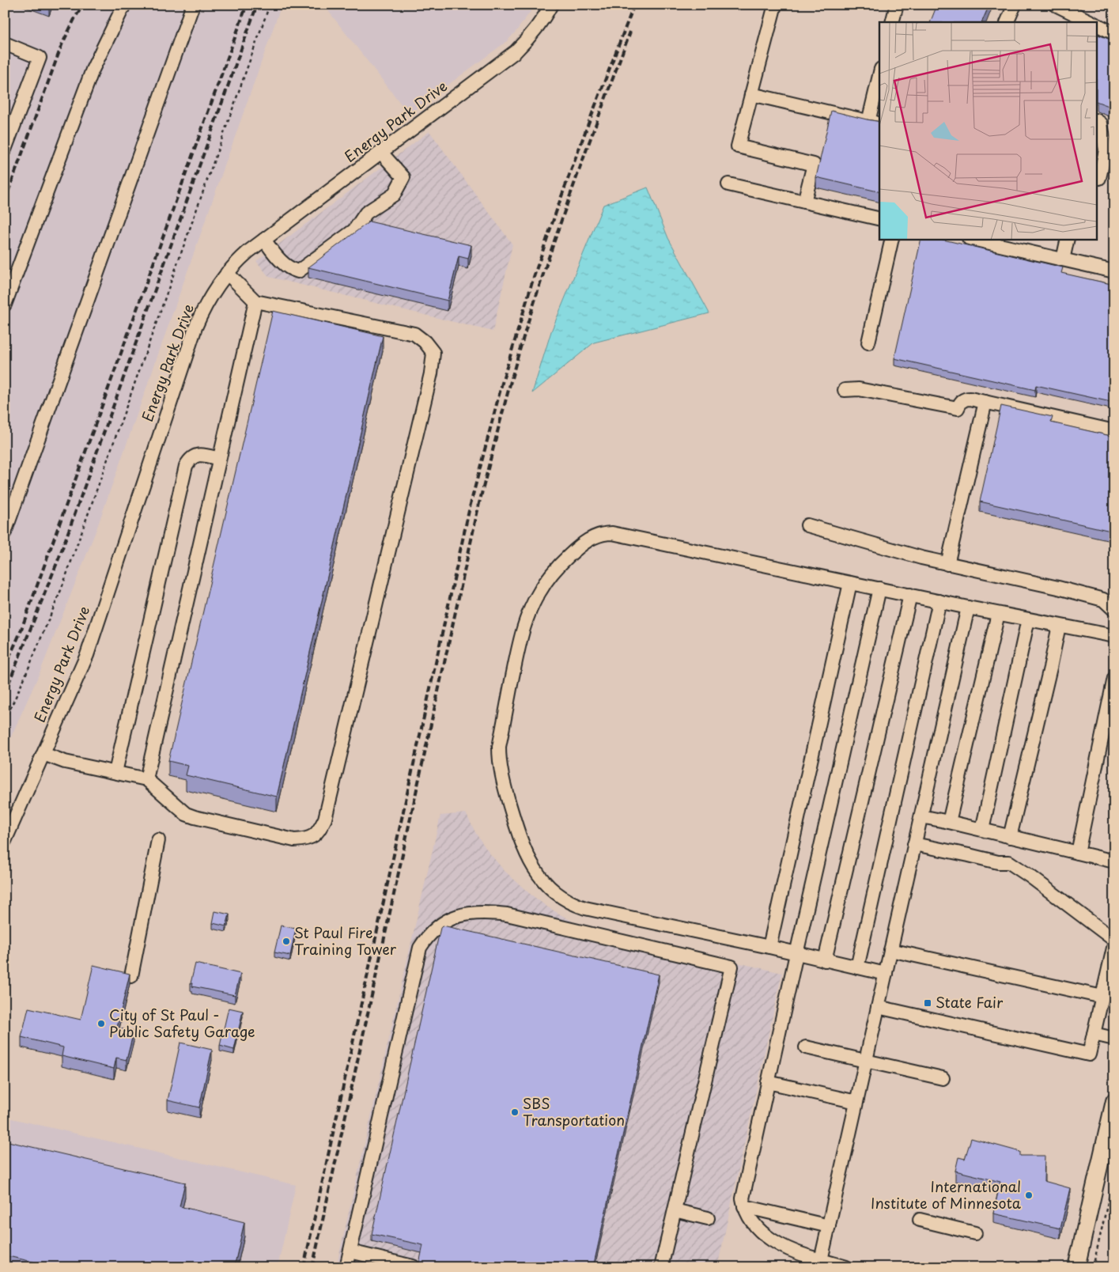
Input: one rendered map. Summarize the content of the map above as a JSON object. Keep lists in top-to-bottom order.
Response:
{
  "streets": {
    "street": ["Energy Park Drive"]
  },
  "places": {
    "other": [
      "St Paul Fire Training Tower",
      "City of St Paul - Public Safety Garage",
      "SBS Transportation",
      "International Institute of Minnesota"
    ],
    "transit": ["State Fair"]
  }
}
